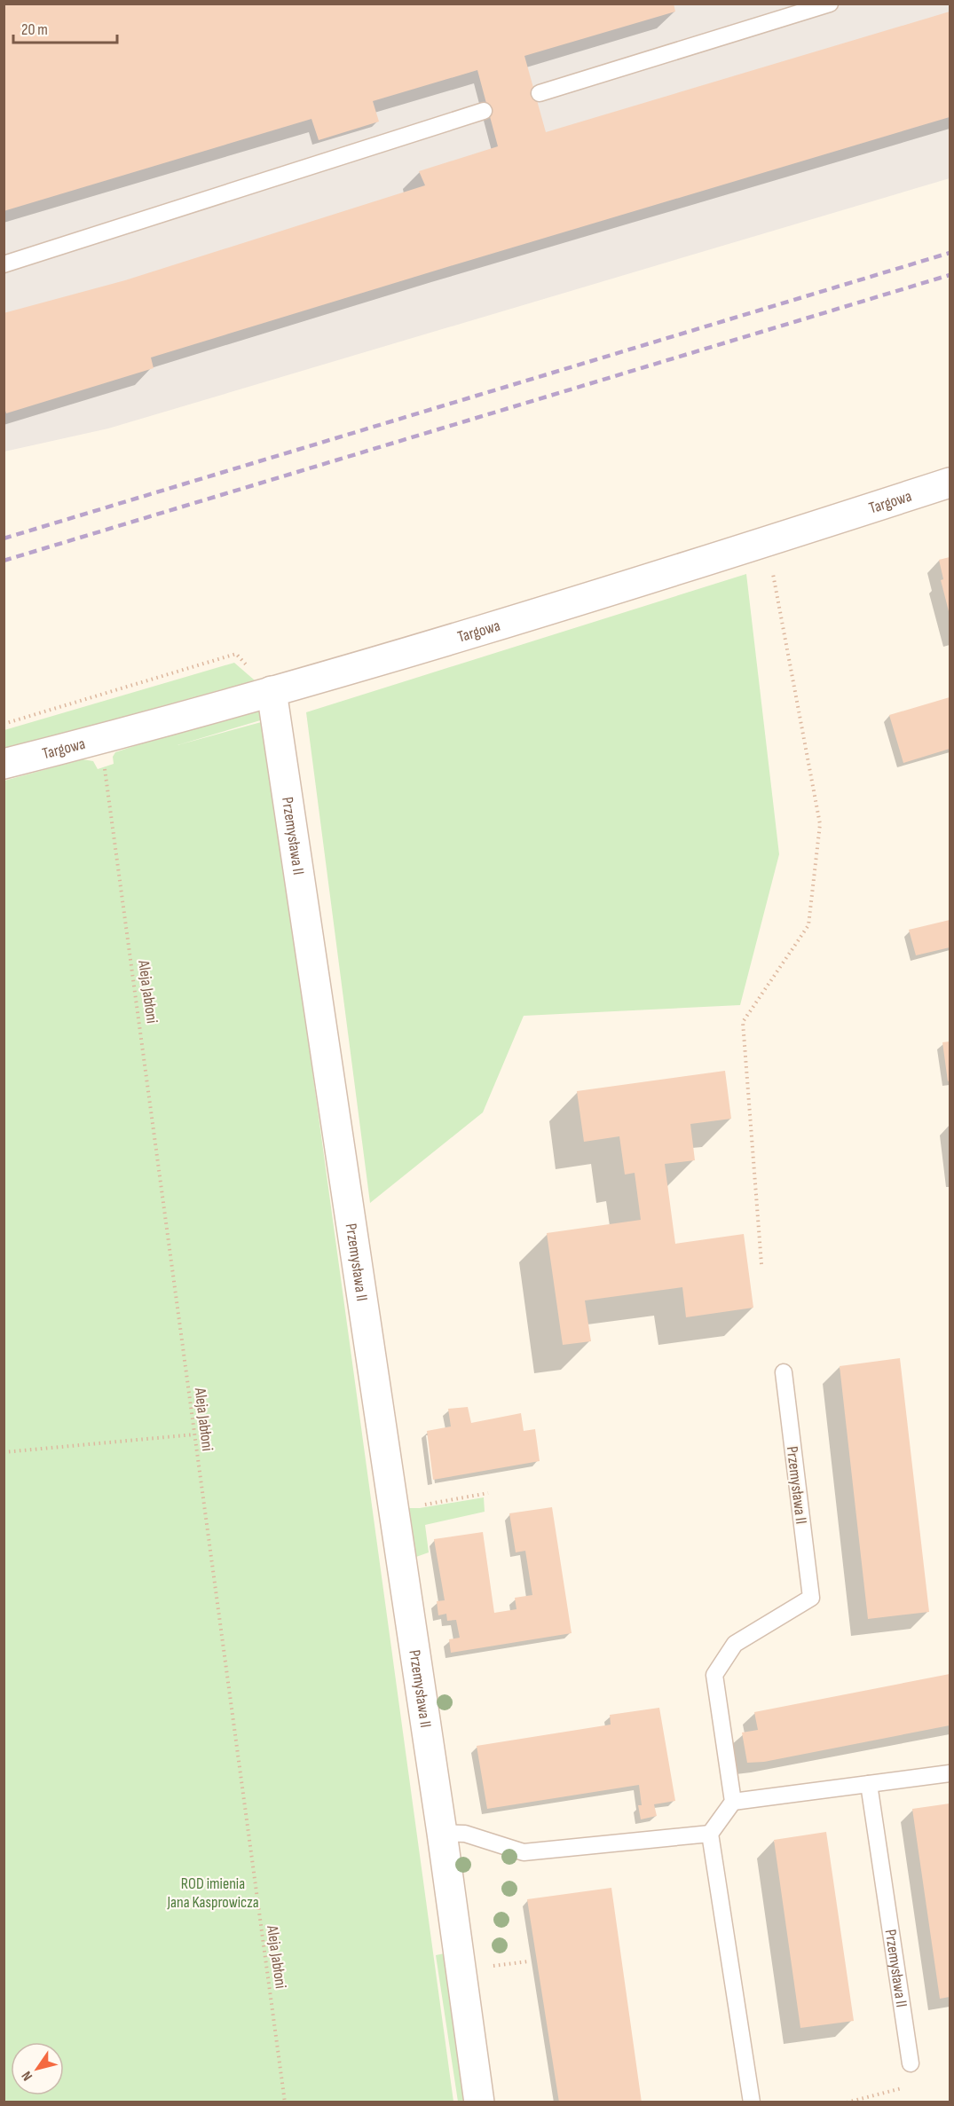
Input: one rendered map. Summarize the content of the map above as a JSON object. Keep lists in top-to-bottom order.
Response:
{
  "streets": {
    "street": ["Targowa", "Przemysława II"],
    "path": ["Aleja Jabłoni"]
  },
  "crossings": [
    ["Targowa", "Przemysława II"],
    ["Targowa", "Aleja Jabłoni"]
  ],
  "parks": ["ROD imienia Jana Kasprowicza"],
  "scale_bar": "20 m",
  "north": "bottom left"
}
